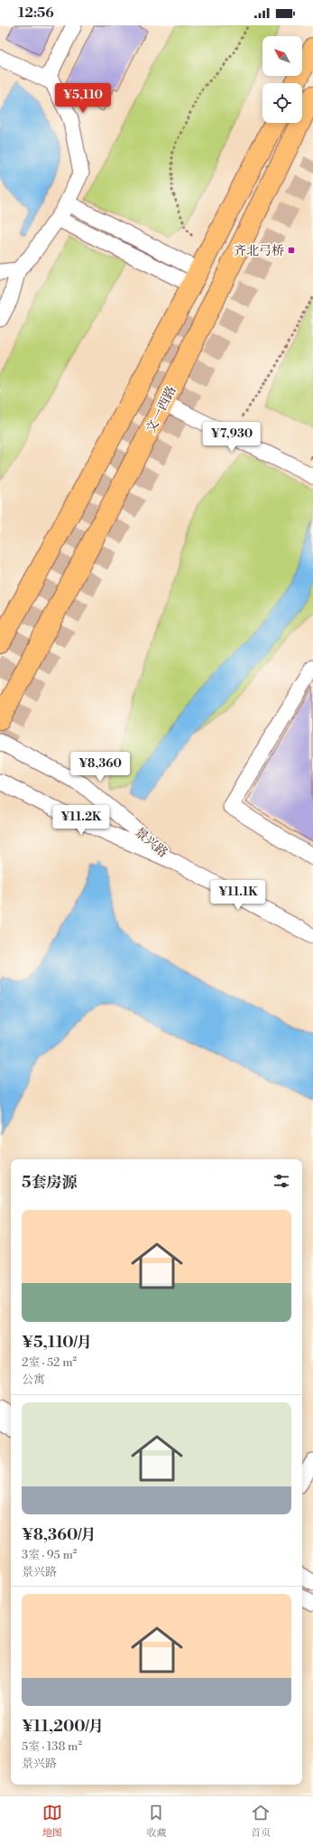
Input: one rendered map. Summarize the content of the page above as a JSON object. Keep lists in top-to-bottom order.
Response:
{
  "streets": {
    "main road": ["文一西路"],
    "street": ["景兴路"]
  },
  "places": {
    "transit": ["齐北弓桥"]
  },
  "north": "top left",
  "page": {
    "status": "12:56",
    "price": [
      "¥5,110",
      "¥7,930",
      "¥8,360",
      "¥11.2K",
      "¥11.1K"
    ],
    "heading": "5套房源",
    "list": [
      {
        "name": "¥5,110/月",
        "note": "2室 · 52 m² · 公寓"
      },
      {
        "name": "¥8,360/月",
        "note": "3室 · 95 m² · 景兴路"
      },
      {
        "name": "¥11,200/月",
        "note": "5室 · 138 m² · 景兴路"
      }
    ],
    "tabs": ["地图", "收藏", "首页"]
  }
}
